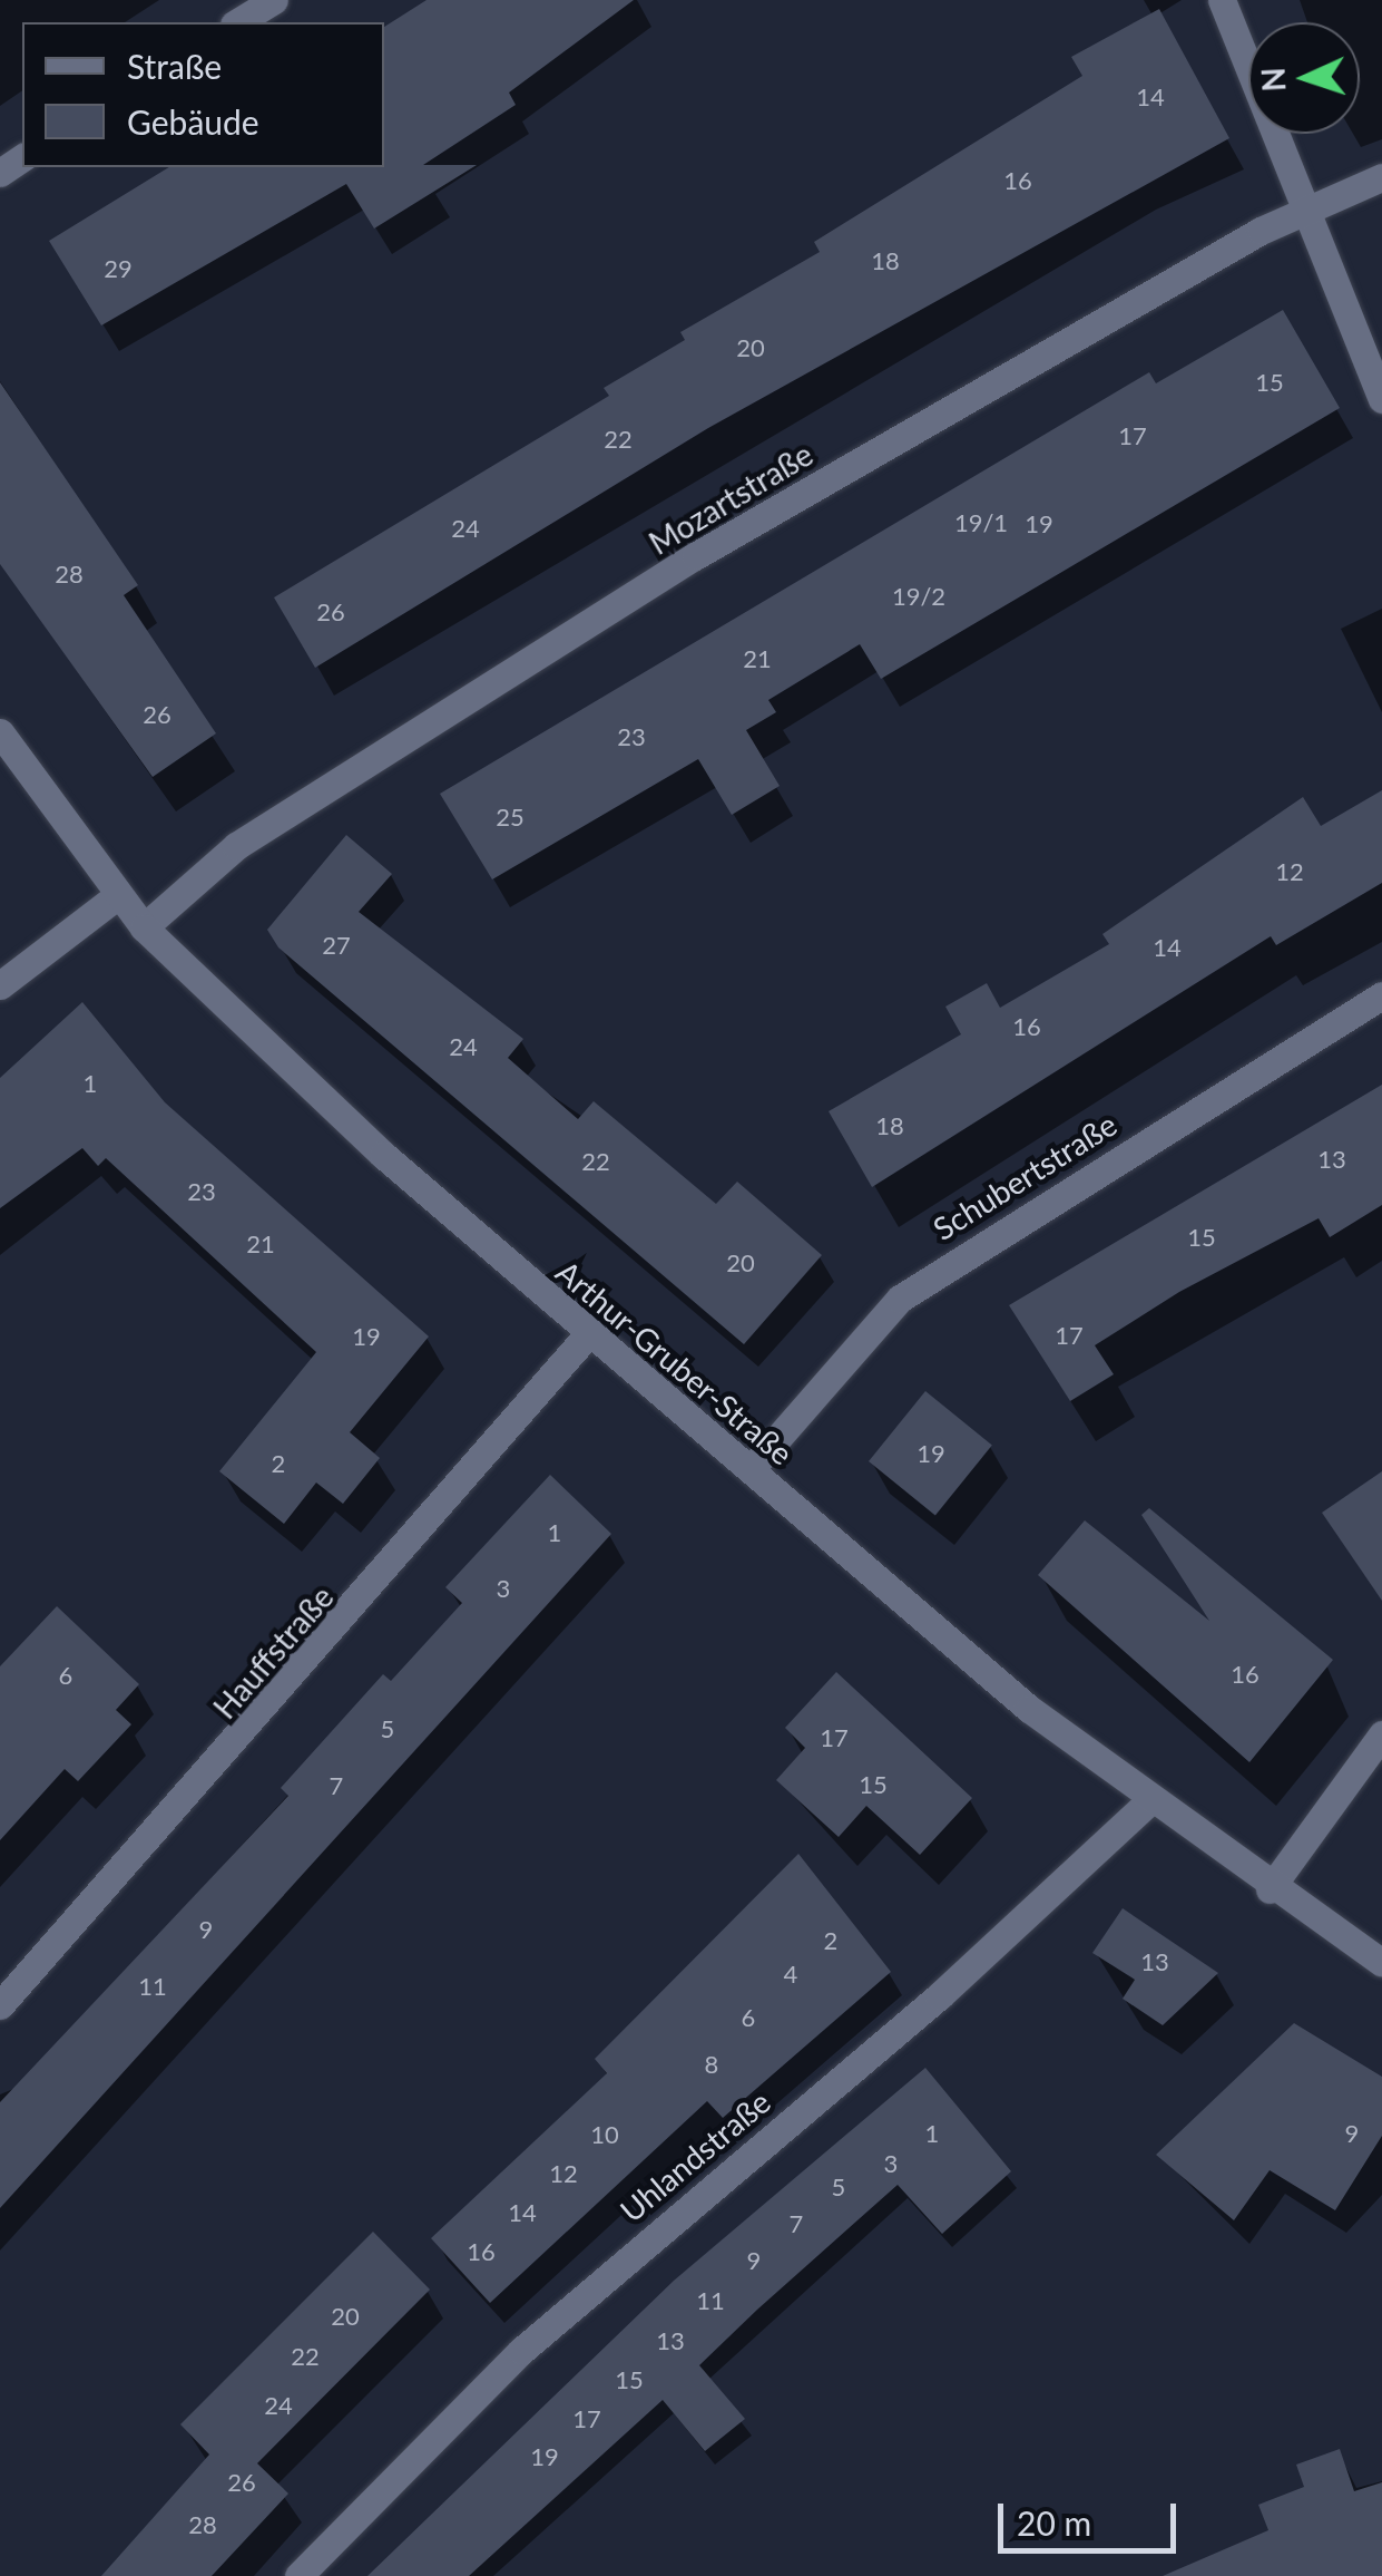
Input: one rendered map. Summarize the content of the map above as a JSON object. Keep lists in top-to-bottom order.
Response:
{
  "streets": {
    "street": [
      "Mozartstraße",
      "Schubertstraße",
      "Arthur-Gruber-Straße",
      "Hauffstraße",
      "Uhlandstraße"
    ]
  },
  "crossings": [
    ["Mozartstraße", "Arthur-Gruber-Straße"],
    ["Schubertstraße", "Arthur-Gruber-Straße"],
    ["Arthur-Gruber-Straße", "Hauffstraße"],
    ["Arthur-Gruber-Straße", "Uhlandstraße"]
  ],
  "house_numbers": [
    "14",
    "16",
    "18",
    "29",
    "20",
    "15",
    "17",
    "22",
    "19/1",
    "19",
    "24",
    "28",
    "19/2",
    "26",
    "21",
    "26",
    "23",
    "25",
    "12",
    "27",
    "14",
    "16",
    "24",
    "1",
    "18",
    "13",
    "22",
    "23",
    "15",
    "21",
    "20",
    "17",
    "19",
    "19",
    "2",
    "1",
    "3",
    "16",
    "6",
    "5",
    "17",
    "15",
    "7",
    "9",
    "2",
    "13",
    "4",
    "11",
    "6",
    "8",
    "1",
    "9",
    "10",
    "3",
    "12",
    "5",
    "14",
    "7",
    "16",
    "9",
    "11",
    "20",
    "13",
    "22",
    "15",
    "24",
    "17",
    "19",
    "26",
    "28"
  ],
  "legend": ["Straße", "Gebäude"],
  "scale_bar": "20 m",
  "north": "left"
}
